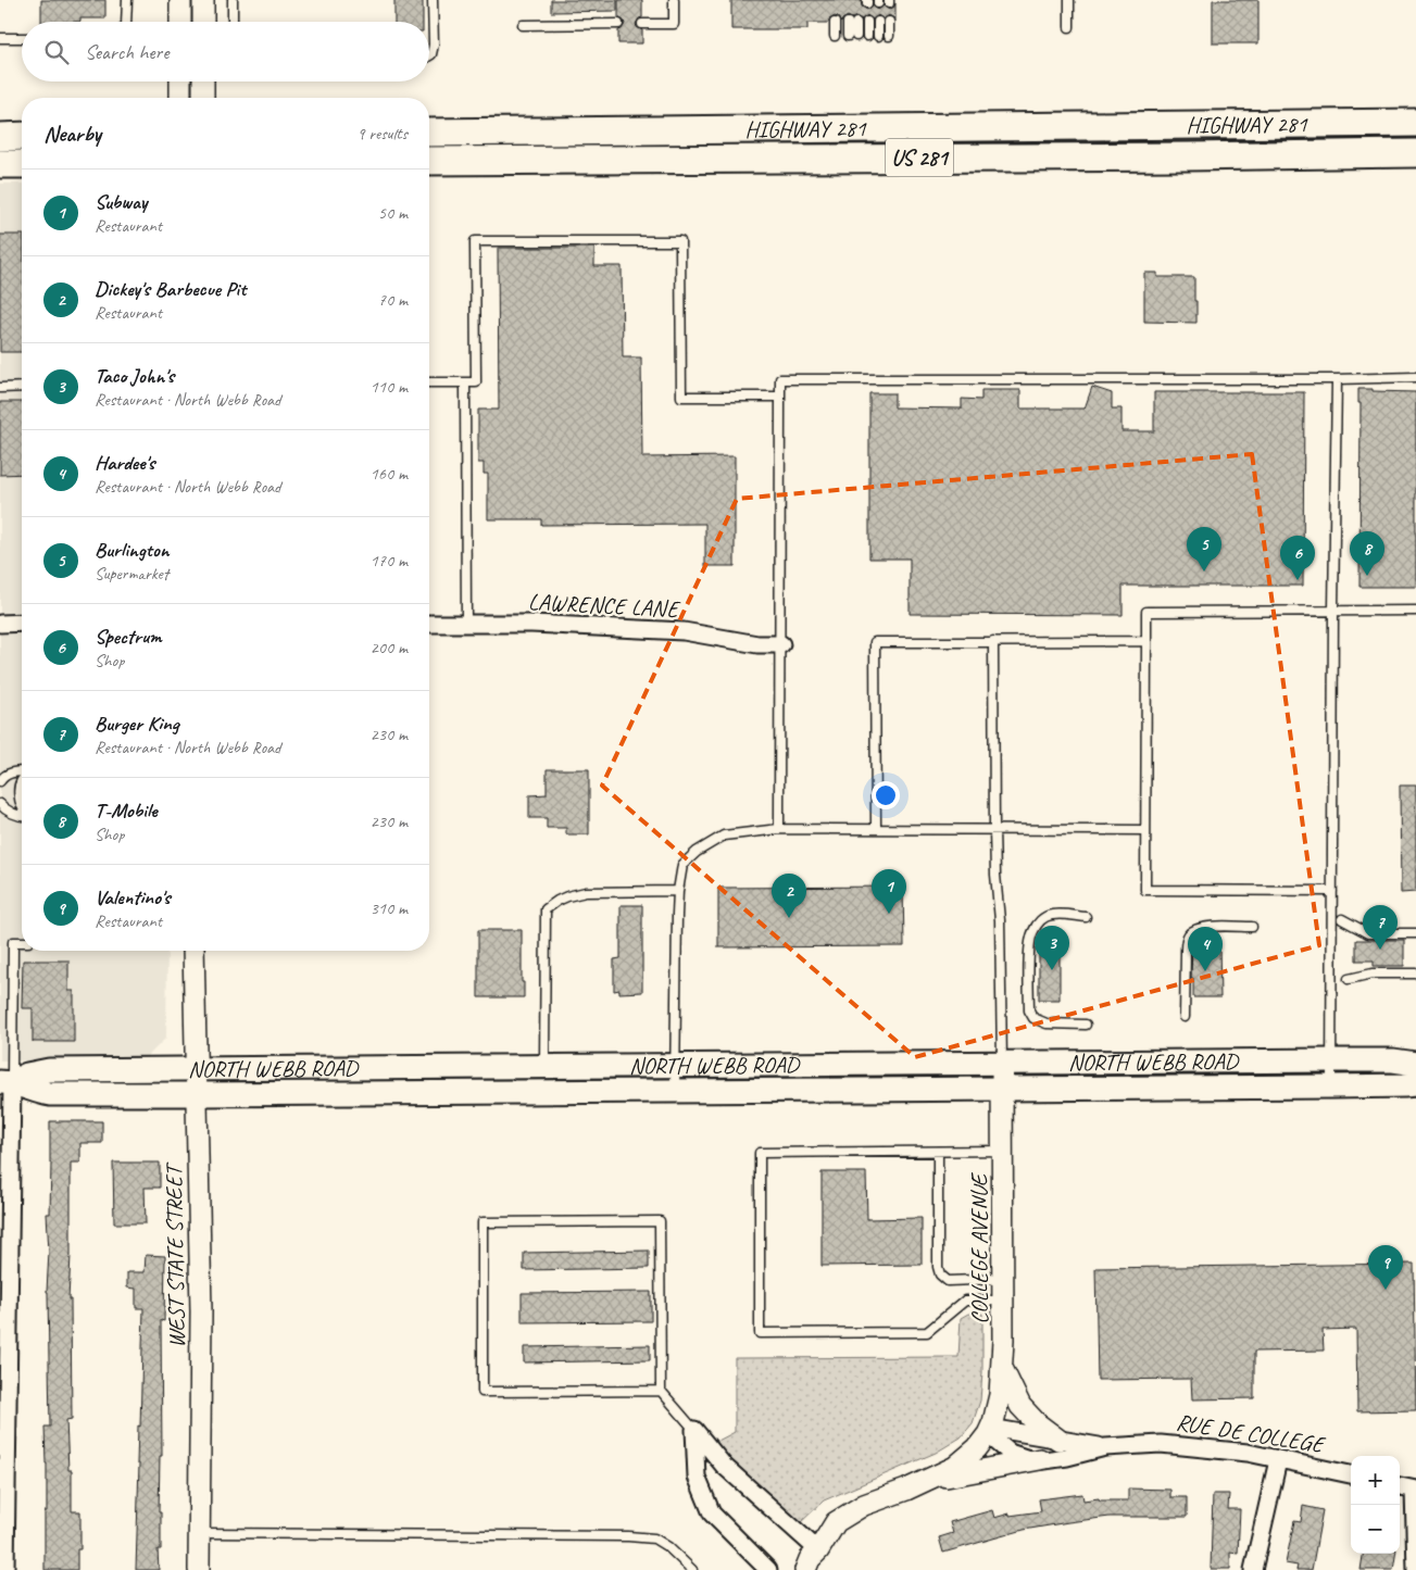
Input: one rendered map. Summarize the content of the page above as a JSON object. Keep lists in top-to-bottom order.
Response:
{
  "streets": {
    "highway": ["HIGHWAY 281", "US 281"],
    "main road": ["NORTH WEBB ROAD"],
    "street": [
      "LAWRENCE LANE",
      "COLLEGE AVENUE",
      "WEST STATE STREET",
      "RUE DE COLLEGE"
    ]
  },
  "crossings": [
    ["NORTH WEBB ROAD", "COLLEGE AVENUE"],
    ["NORTH WEBB ROAD", "WEST STATE STREET"],
    ["COLLEGE AVENUE", "RUE DE COLLEGE"]
  ],
  "page": {
    "search": "Search here",
    "heading": ["Nearby", "9 results"],
    "list": [
      {
        "mark": "1",
        "name": "Subway",
        "note": "Restaurant",
        "value": "50 m"
      },
      {
        "mark": "2",
        "name": "Dickey's Barbecue Pit",
        "note": "Restaurant",
        "value": "70 m"
      },
      {
        "mark": "3",
        "name": "Taco John's",
        "note": "Restaurant · North Webb Road",
        "value": "110 m"
      },
      {
        "mark": "4",
        "name": "Hardee's",
        "note": "Restaurant · North Webb Road",
        "value": "160 m"
      },
      {
        "mark": "5",
        "name": "Burlington",
        "note": "Supermarket",
        "value": "170 m"
      },
      {
        "mark": "6",
        "name": "Spectrum",
        "note": "Shop",
        "value": "200 m"
      },
      {
        "mark": "7",
        "name": "Burger King",
        "note": "Restaurant · North Webb Road",
        "value": "230 m"
      },
      {
        "mark": "8",
        "name": "T-Mobile",
        "note": "Shop",
        "value": "230 m"
      },
      {
        "mark": "9",
        "name": "Valentino's",
        "note": "Restaurant",
        "value": "310 m"
      }
    ],
    "pins": [
      "5",
      "8",
      "6",
      "1",
      "2",
      "7",
      "3",
      "4",
      "9"
    ],
    "map_buttons": ["+", "−"]
  }
}
